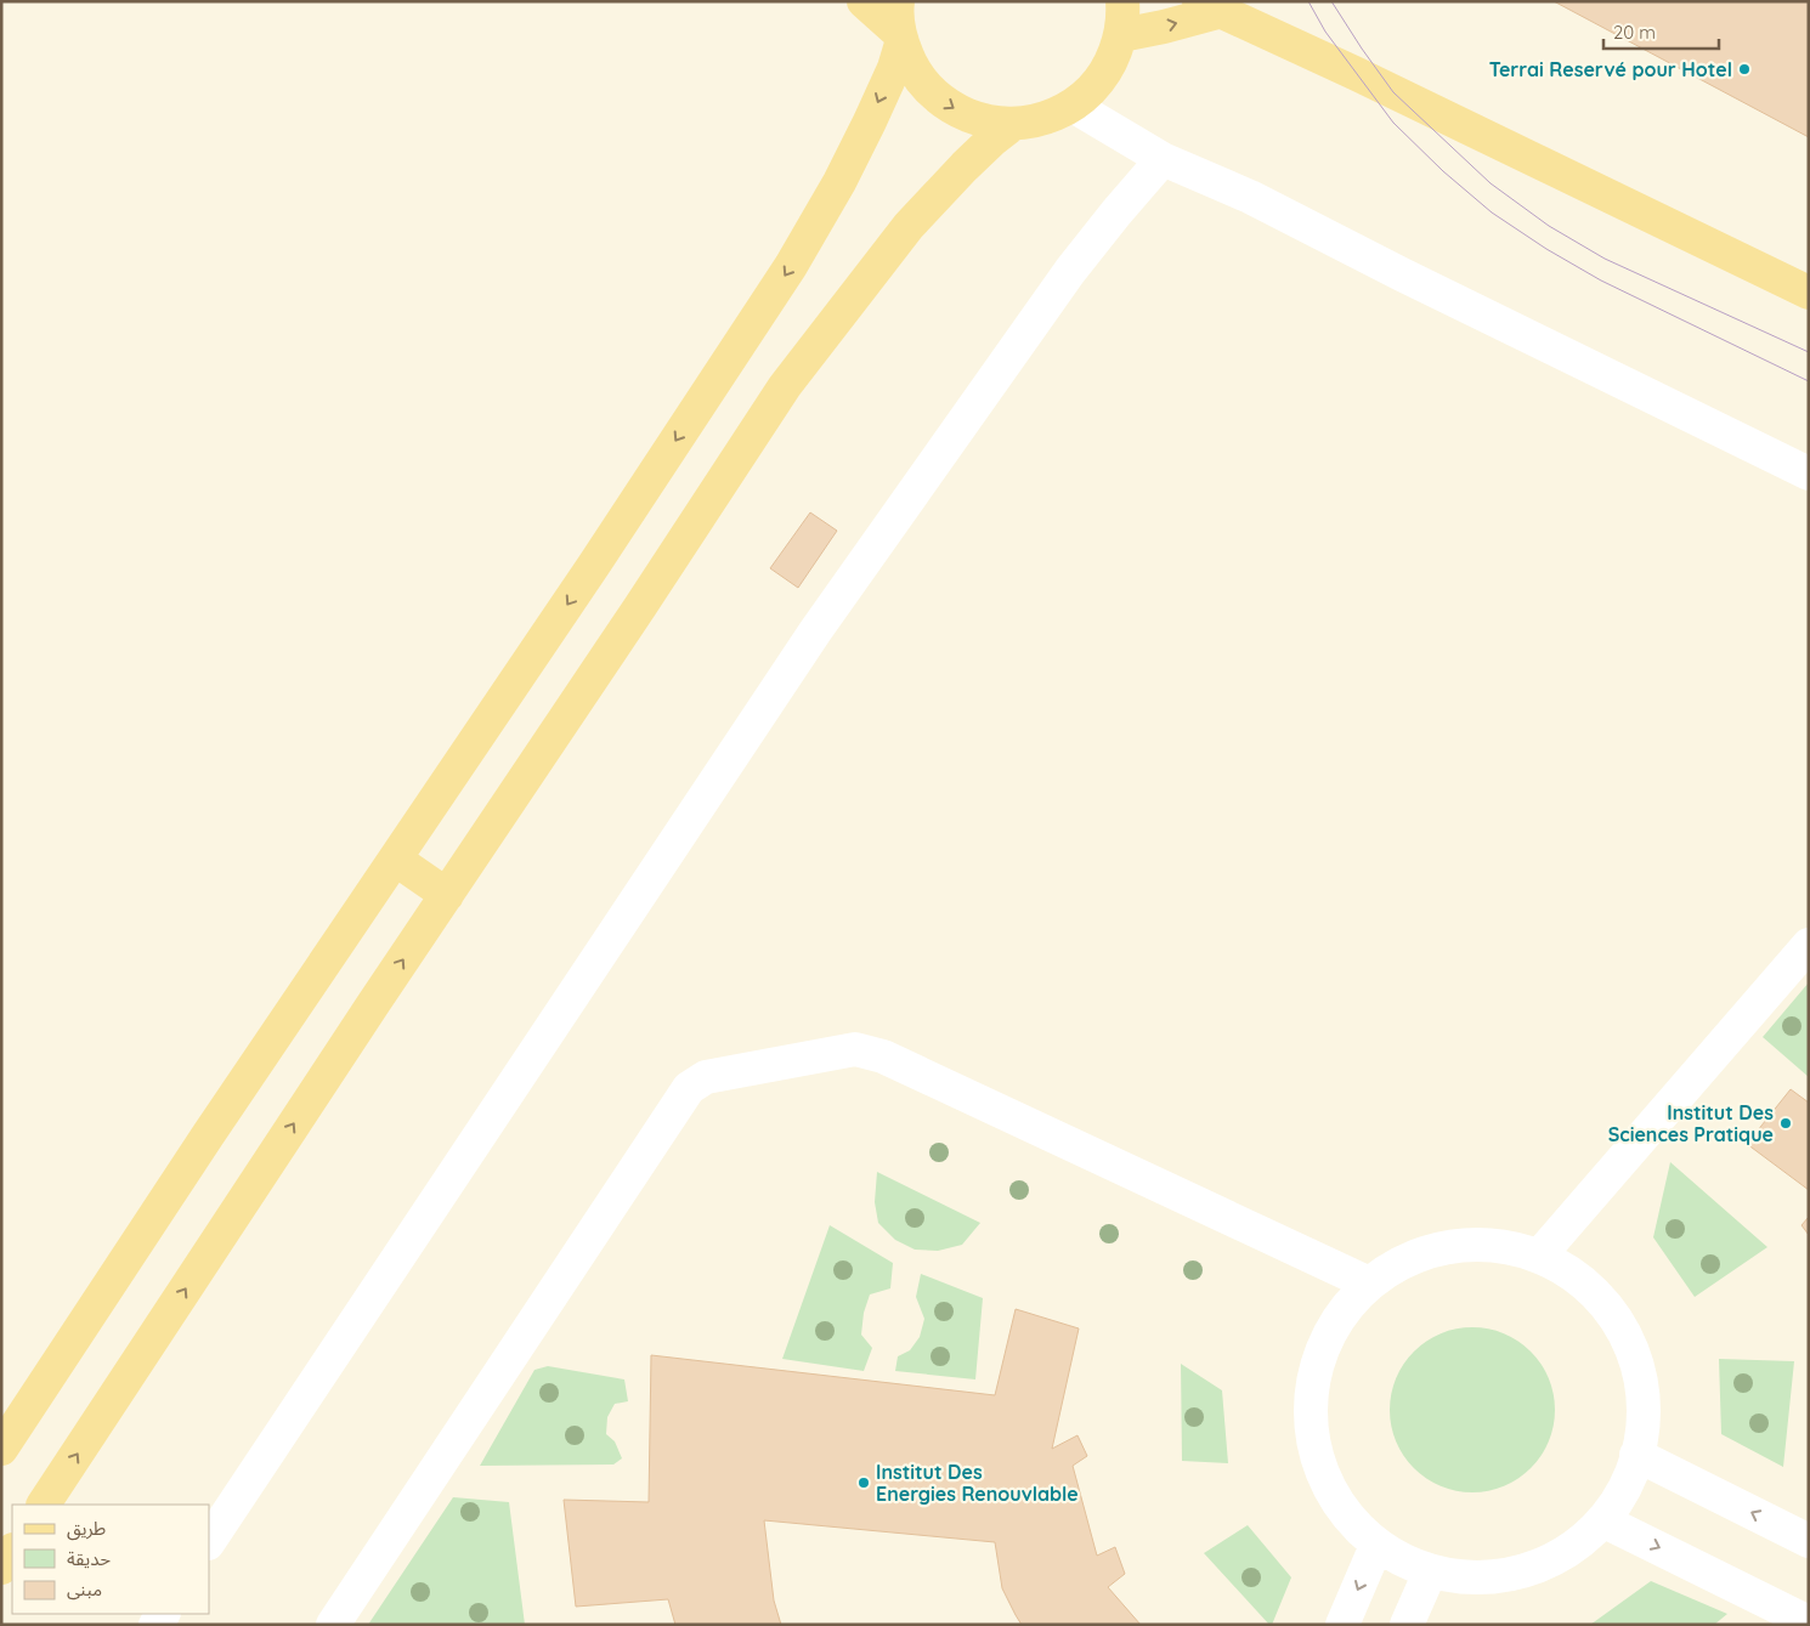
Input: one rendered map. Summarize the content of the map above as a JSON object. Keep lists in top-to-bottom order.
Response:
{
  "places": ["Terrai Reservé pour Hotel", "Institut Des Sciences Pratique", "Institut Des Energies Renouvlable"],
  "legend": ["طريق", "حديقة", "مبنى"],
  "scale_bar": "20 m"
}
